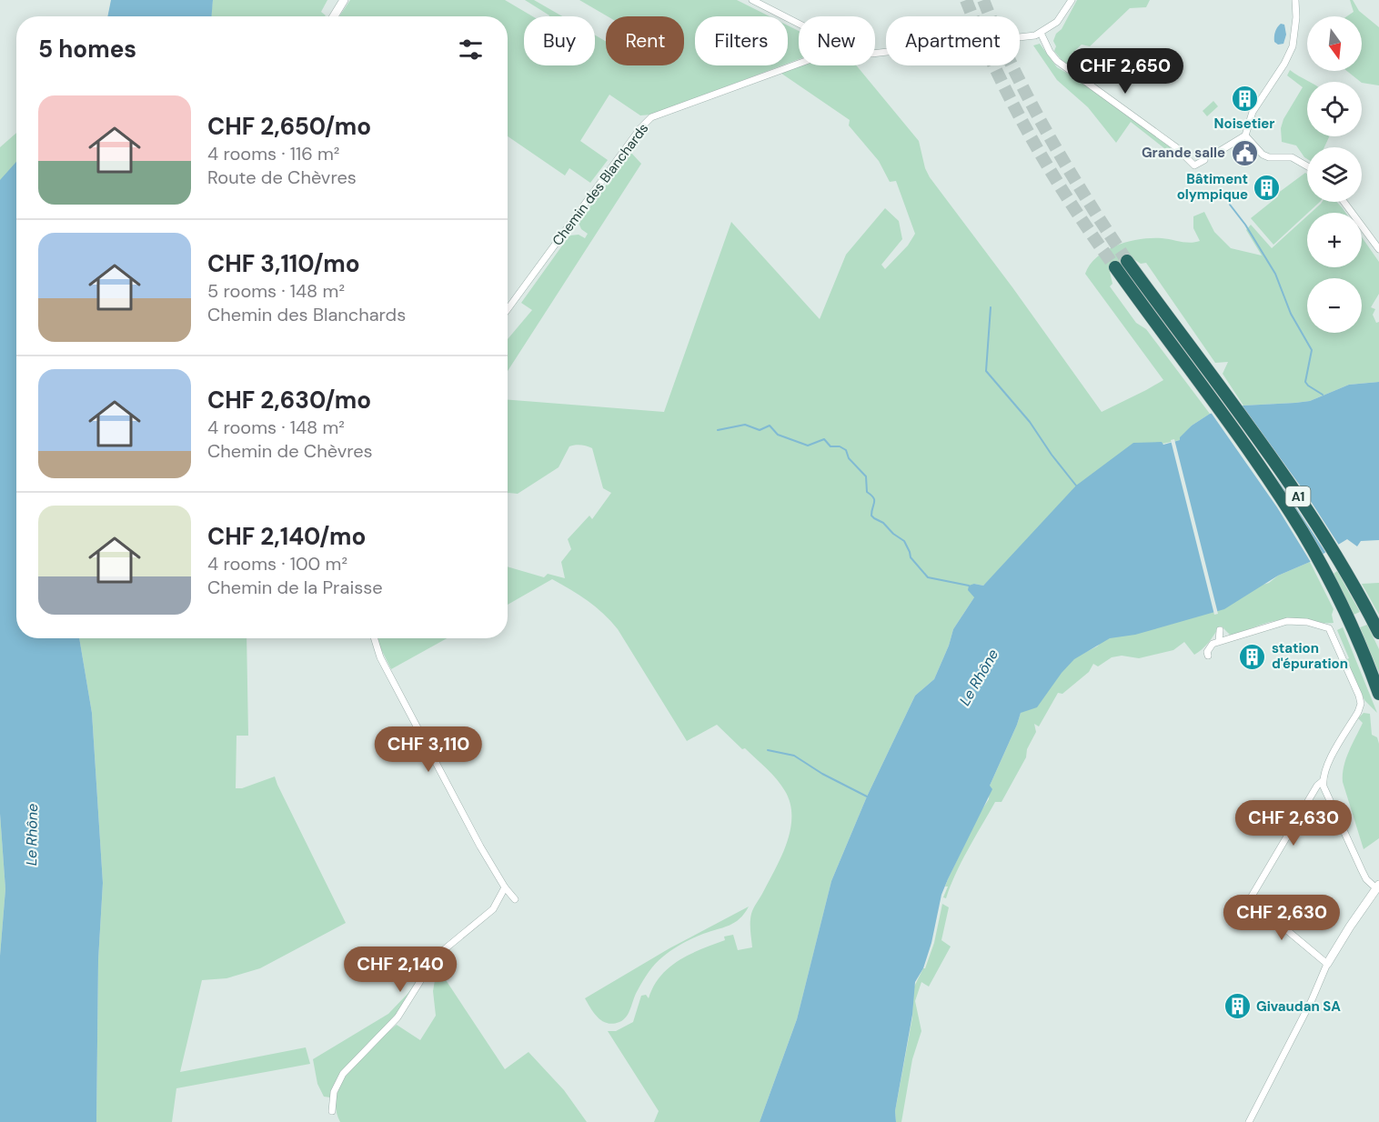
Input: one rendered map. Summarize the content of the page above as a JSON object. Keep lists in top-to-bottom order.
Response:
{
  "streets": {
    "highway": ["A1"],
    "street": ["Chemin des Blanchards"]
  },
  "water": ["Le Rhône"],
  "places": {
    "building": [
      "Noisetier",
      "Bâtiment olympique",
      "station d'épuration",
      "Givaudan SA"
    ],
    "public building": ["Grande salle"]
  },
  "north": "bottom",
  "page": {
    "map_buttons": ["+", "−"],
    "chip": [
      "Buy",
      "Rent",
      "Filters",
      "New",
      "Apartment"
    ],
    "heading": "5 homes",
    "price": [
      "CHF 2,650",
      "CHF 3,110",
      "CHF 2,630",
      "CHF 2,630",
      "CHF 2,140"
    ],
    "list": [
      {
        "name": "CHF 2,650/mo",
        "note": "4 rooms · 116 m² · Route de Chèvres"
      },
      {
        "name": "CHF 3,110/mo",
        "note": "5 rooms · 148 m² · Chemin des Blanchards"
      },
      {
        "name": "CHF 2,630/mo",
        "note": "4 rooms · 148 m² · Chemin de Chèvres"
      },
      {
        "name": "CHF 2,140/mo",
        "note": "4 rooms · 100 m² · Chemin de la Praisse"
      }
    ]
  }
}
